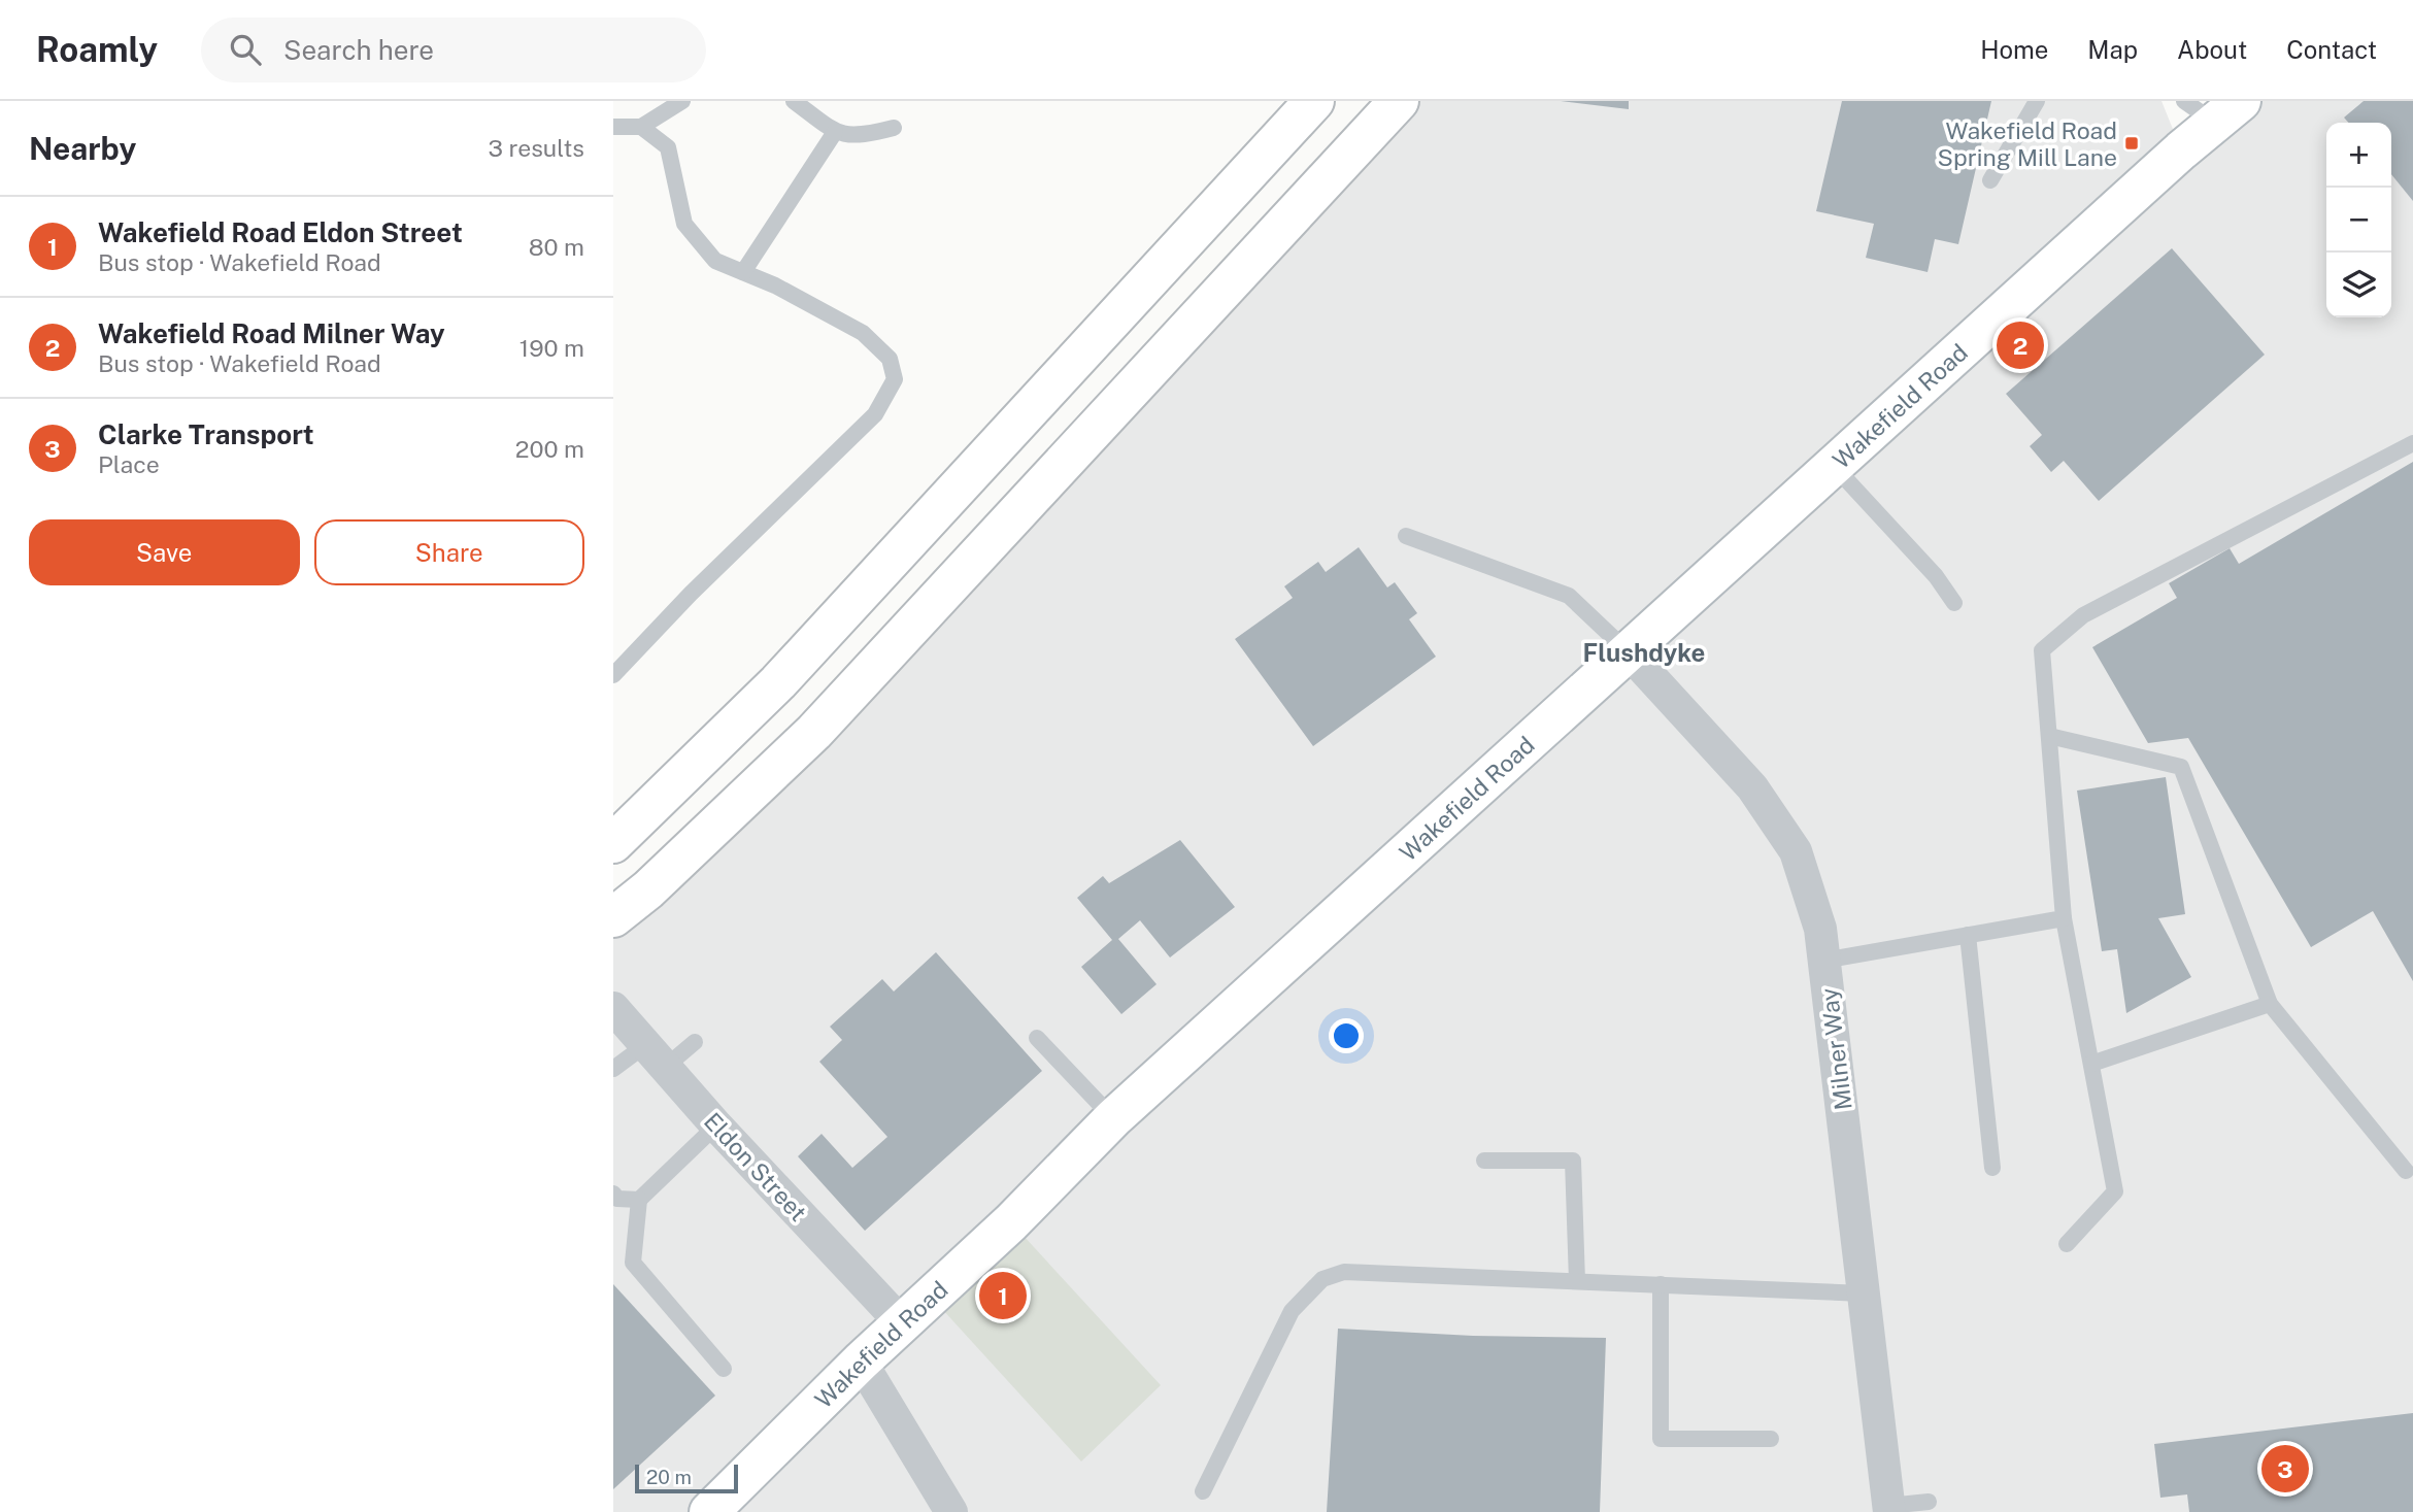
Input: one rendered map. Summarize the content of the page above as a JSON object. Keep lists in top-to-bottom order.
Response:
{
  "streets": {
    "main road": ["Wakefield Road"],
    "street": ["Milner Way", "Eldon Street"]
  },
  "crossings": [
    ["Wakefield Road", "Milner Way"],
    ["Wakefield Road", "Eldon Street"]
  ],
  "districts": ["Flushdyke"],
  "places": {
    "transit": ["Wakefield Road Spring Mill Lane"]
  },
  "scale_bar": "20 m",
  "page": {
    "header": "Roamly",
    "search": "Search here",
    "nav": [
      "Home",
      "Map",
      "About",
      "Contact"
    ],
    "heading": ["Nearby", "3 results"],
    "map_buttons": ["+", "−"],
    "list": [
      {
        "mark": "1",
        "name": "Wakefield Road Eldon Street",
        "note": "Bus stop · Wakefield Road",
        "value": "80 m"
      },
      {
        "mark": "2",
        "name": "Wakefield Road Milner Way",
        "note": "Bus stop · Wakefield Road",
        "value": "190 m"
      },
      {
        "mark": "3",
        "name": "Clarke Transport",
        "note": "Place",
        "value": "200 m"
      }
    ],
    "pins": ["2", "1", "3"],
    "buttons": ["Save", "Share"],
    "scale": "20 m"
  }
}
